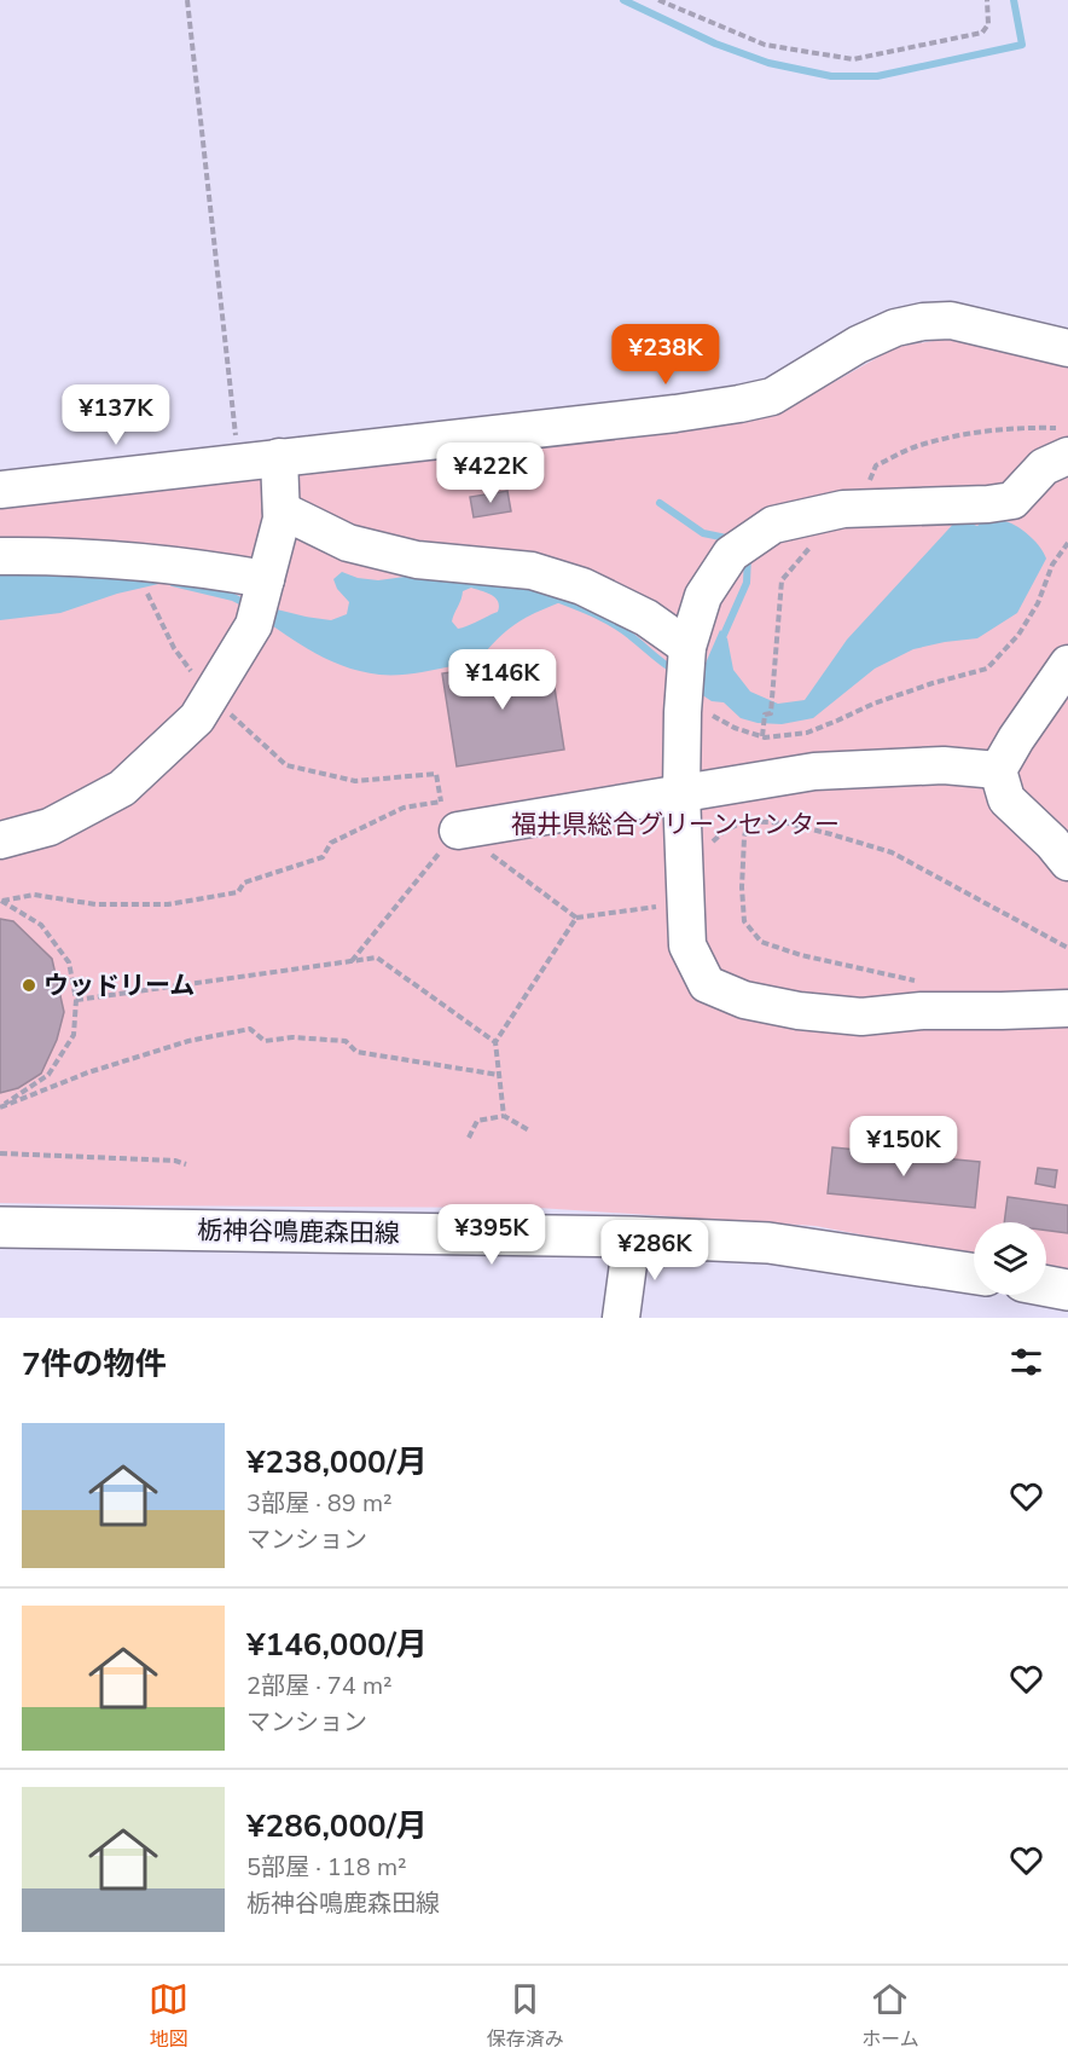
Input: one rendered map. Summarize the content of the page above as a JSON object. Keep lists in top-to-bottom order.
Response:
{
  "streets": {
    "main road": ["栃神谷鳴鹿森田線"]
  },
  "parks": ["福井県総合グリーンセンター"],
  "places": ["ウッドリーム"],
  "page": {
    "price": [
      "¥238K",
      "¥137K",
      "¥422K",
      "¥146K",
      "¥150K",
      "¥395K",
      "¥286K"
    ],
    "heading": "7件の物件",
    "list": [
      {
        "name": "¥238,000/月",
        "note": "3部屋 · 89 m² · マンション"
      },
      {
        "name": "¥146,000/月",
        "note": "2部屋 · 74 m² · マンション"
      },
      {
        "name": "¥286,000/月",
        "note": "5部屋 · 118 m² · 栃神谷鳴鹿森田線"
      }
    ],
    "tabs": ["地図", "保存済み", "ホーム"]
  }
}
